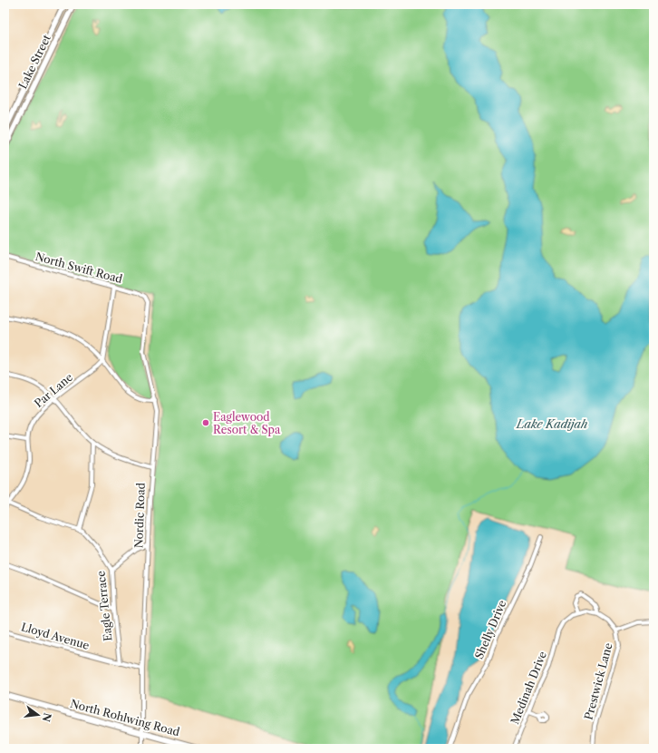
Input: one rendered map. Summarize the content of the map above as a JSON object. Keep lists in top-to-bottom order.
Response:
{
  "streets": {
    "main road": ["Lake Street", "North Rohlwing Road"],
    "street": [
      "North Swift Road",
      "Par Lane",
      "Nordic Road",
      "Eagle Terrace",
      "Shelly Drive",
      "Lloyd Avenue",
      "Prestwick Lane",
      "Medinah Drive"
    ]
  },
  "crossings": [
    ["North Swift Road", "Nordic Road"],
    ["Par Lane", "Eagle Terrace"],
    ["Nordic Road", "Lloyd Avenue"],
    ["Nordic Road", "North Rohlwing Road"],
    ["Eagle Terrace", "Lloyd Avenue"],
    ["Prestwick Lane", "Medinah Drive"]
  ],
  "water": ["Lake Kadijah"],
  "places": ["Eaglewood Resort & Spa"],
  "north": "right"
}
